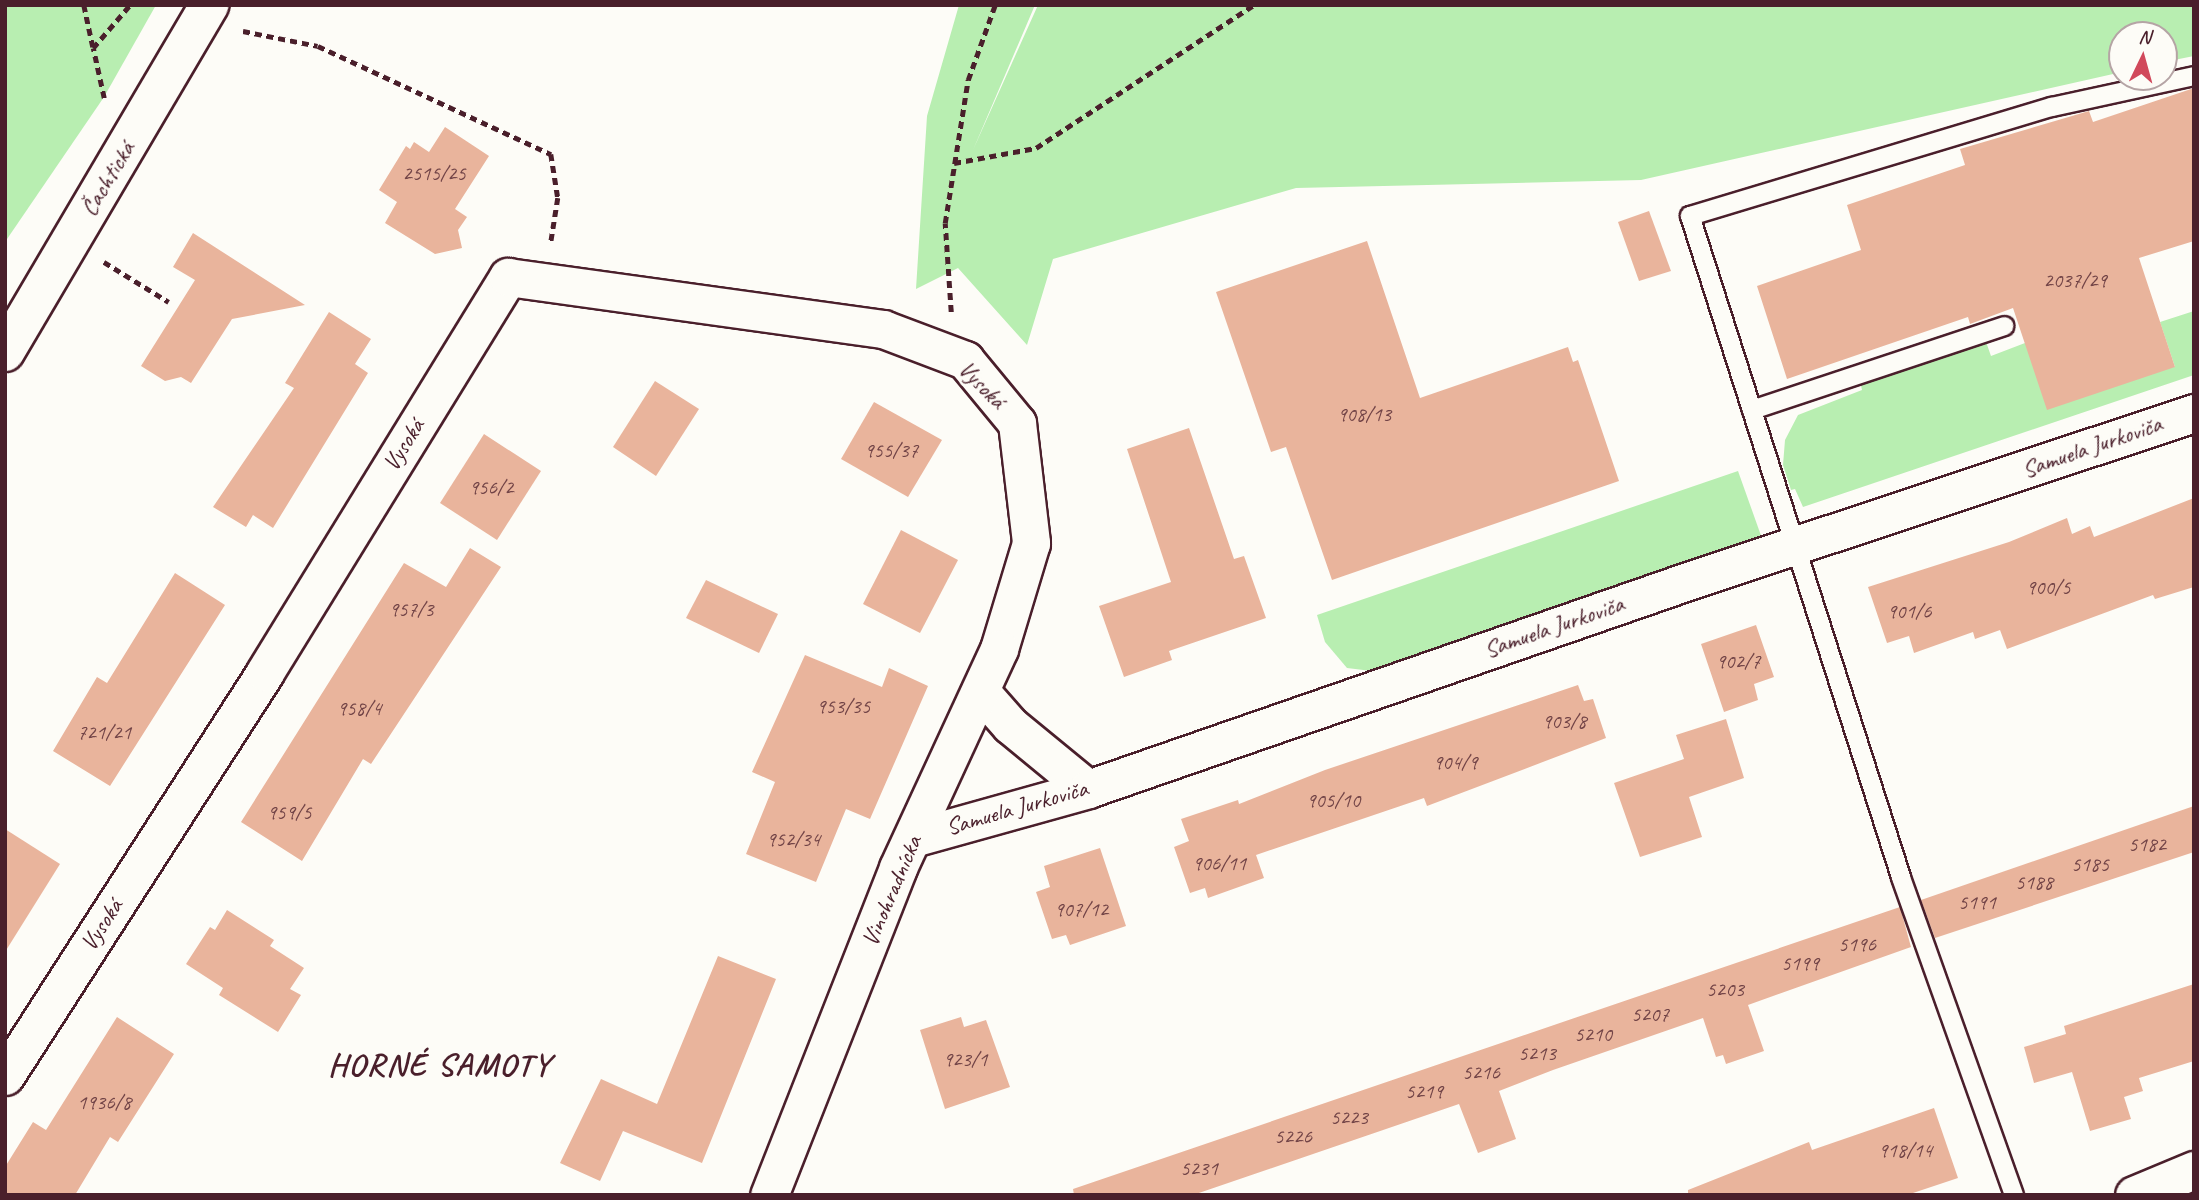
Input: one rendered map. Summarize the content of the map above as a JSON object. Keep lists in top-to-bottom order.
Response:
{
  "streets": {
    "main road": ["Čachtická"],
    "street": ["Vysoká", "Samuela Jurkoviča", "Vinohradnícka"]
  },
  "crossings": [
    ["Vysoká", "Vinohradnícka"],
    ["Samuela Jurkoviča", "Vinohradnícka"]
  ],
  "districts": ["HORNÉ SAMOTY"],
  "house_numbers": [
    "2515/25",
    "2037/29",
    "908/13",
    "955/37",
    "956/2",
    "900/5",
    "957/3",
    "901/6",
    "902/7",
    "953/35",
    "958/4",
    "903/8",
    "721/21",
    "904/9",
    "905/10",
    "959/5",
    "952/34",
    "5182",
    "906/11",
    "5185",
    "5188",
    "5191",
    "907/12",
    "5196",
    "5199",
    "5203",
    "5207",
    "5210",
    "5213",
    "923/1",
    "5216",
    "5219",
    "1936/8",
    "5223",
    "5226",
    "918/14",
    "5231"
  ],
  "north": "top"
}
